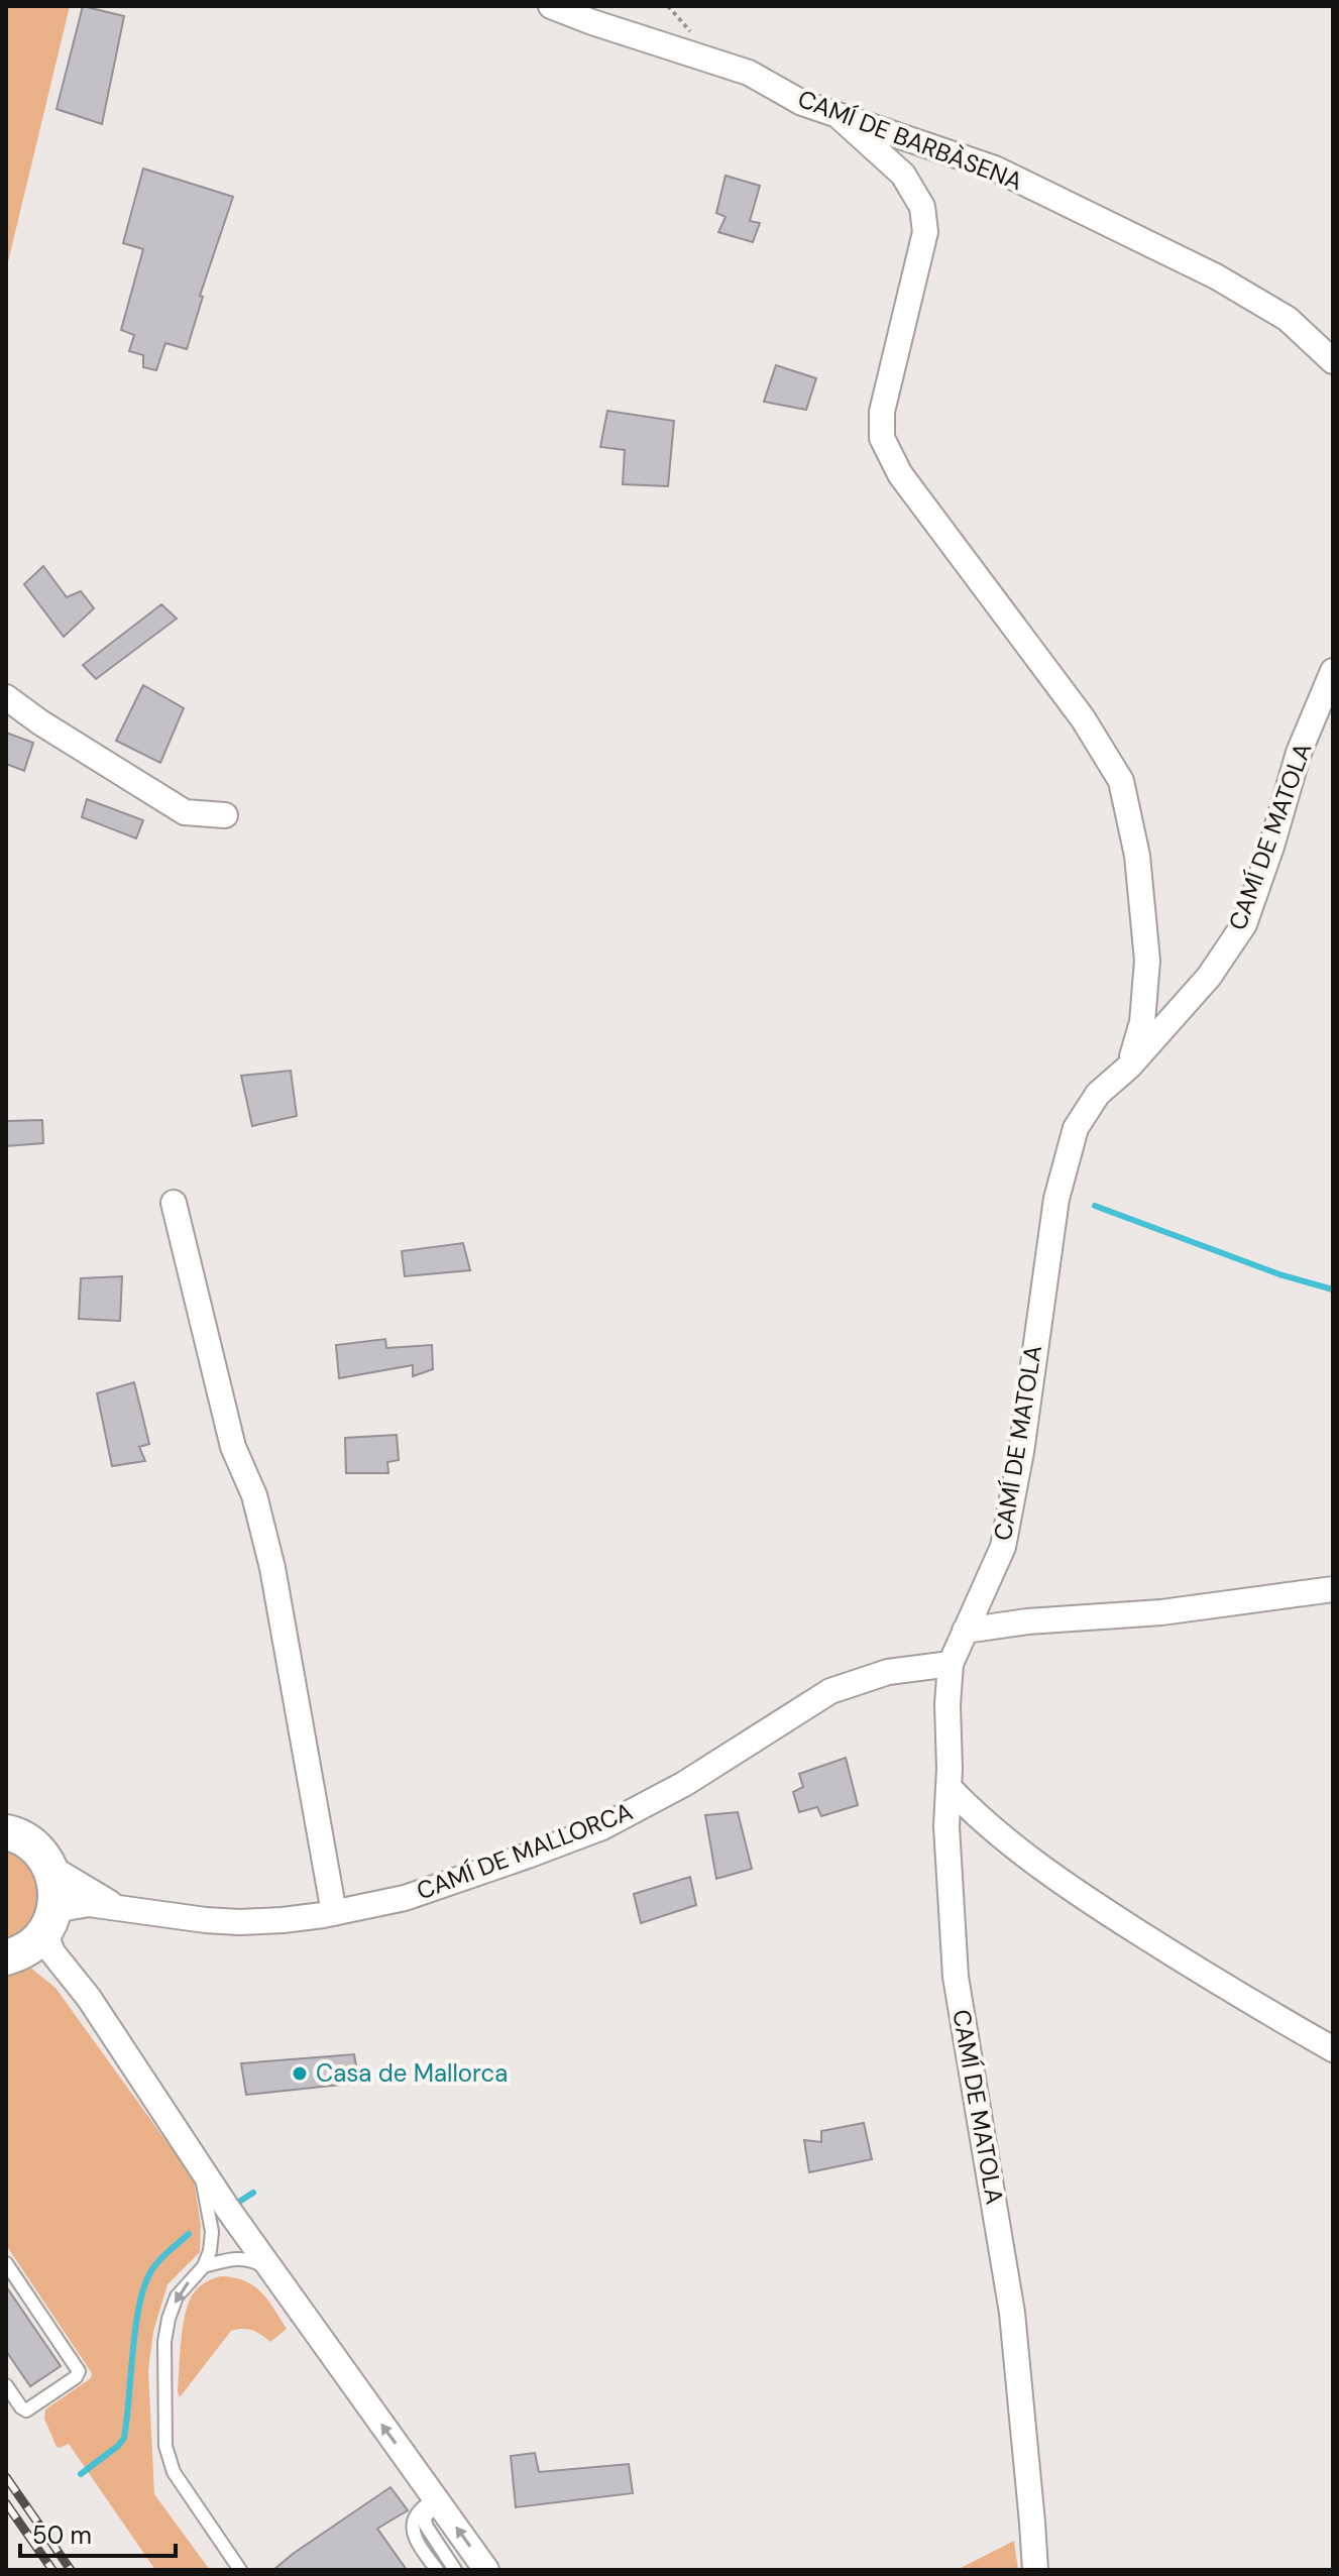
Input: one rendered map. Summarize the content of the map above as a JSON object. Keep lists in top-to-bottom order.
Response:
{
  "streets": {
    "street": ["CAMÍ DE BARBÀSENA", "CAMÍ DE MATOLA", "CAMÍ DE MALLORCA"]
  },
  "crossings": [
    ["CAMÍ DE MATOLA", "CAMÍ DE MALLORCA"]
  ],
  "places": ["Casa de Mallorca"],
  "scale_bar": "50 m"
}
